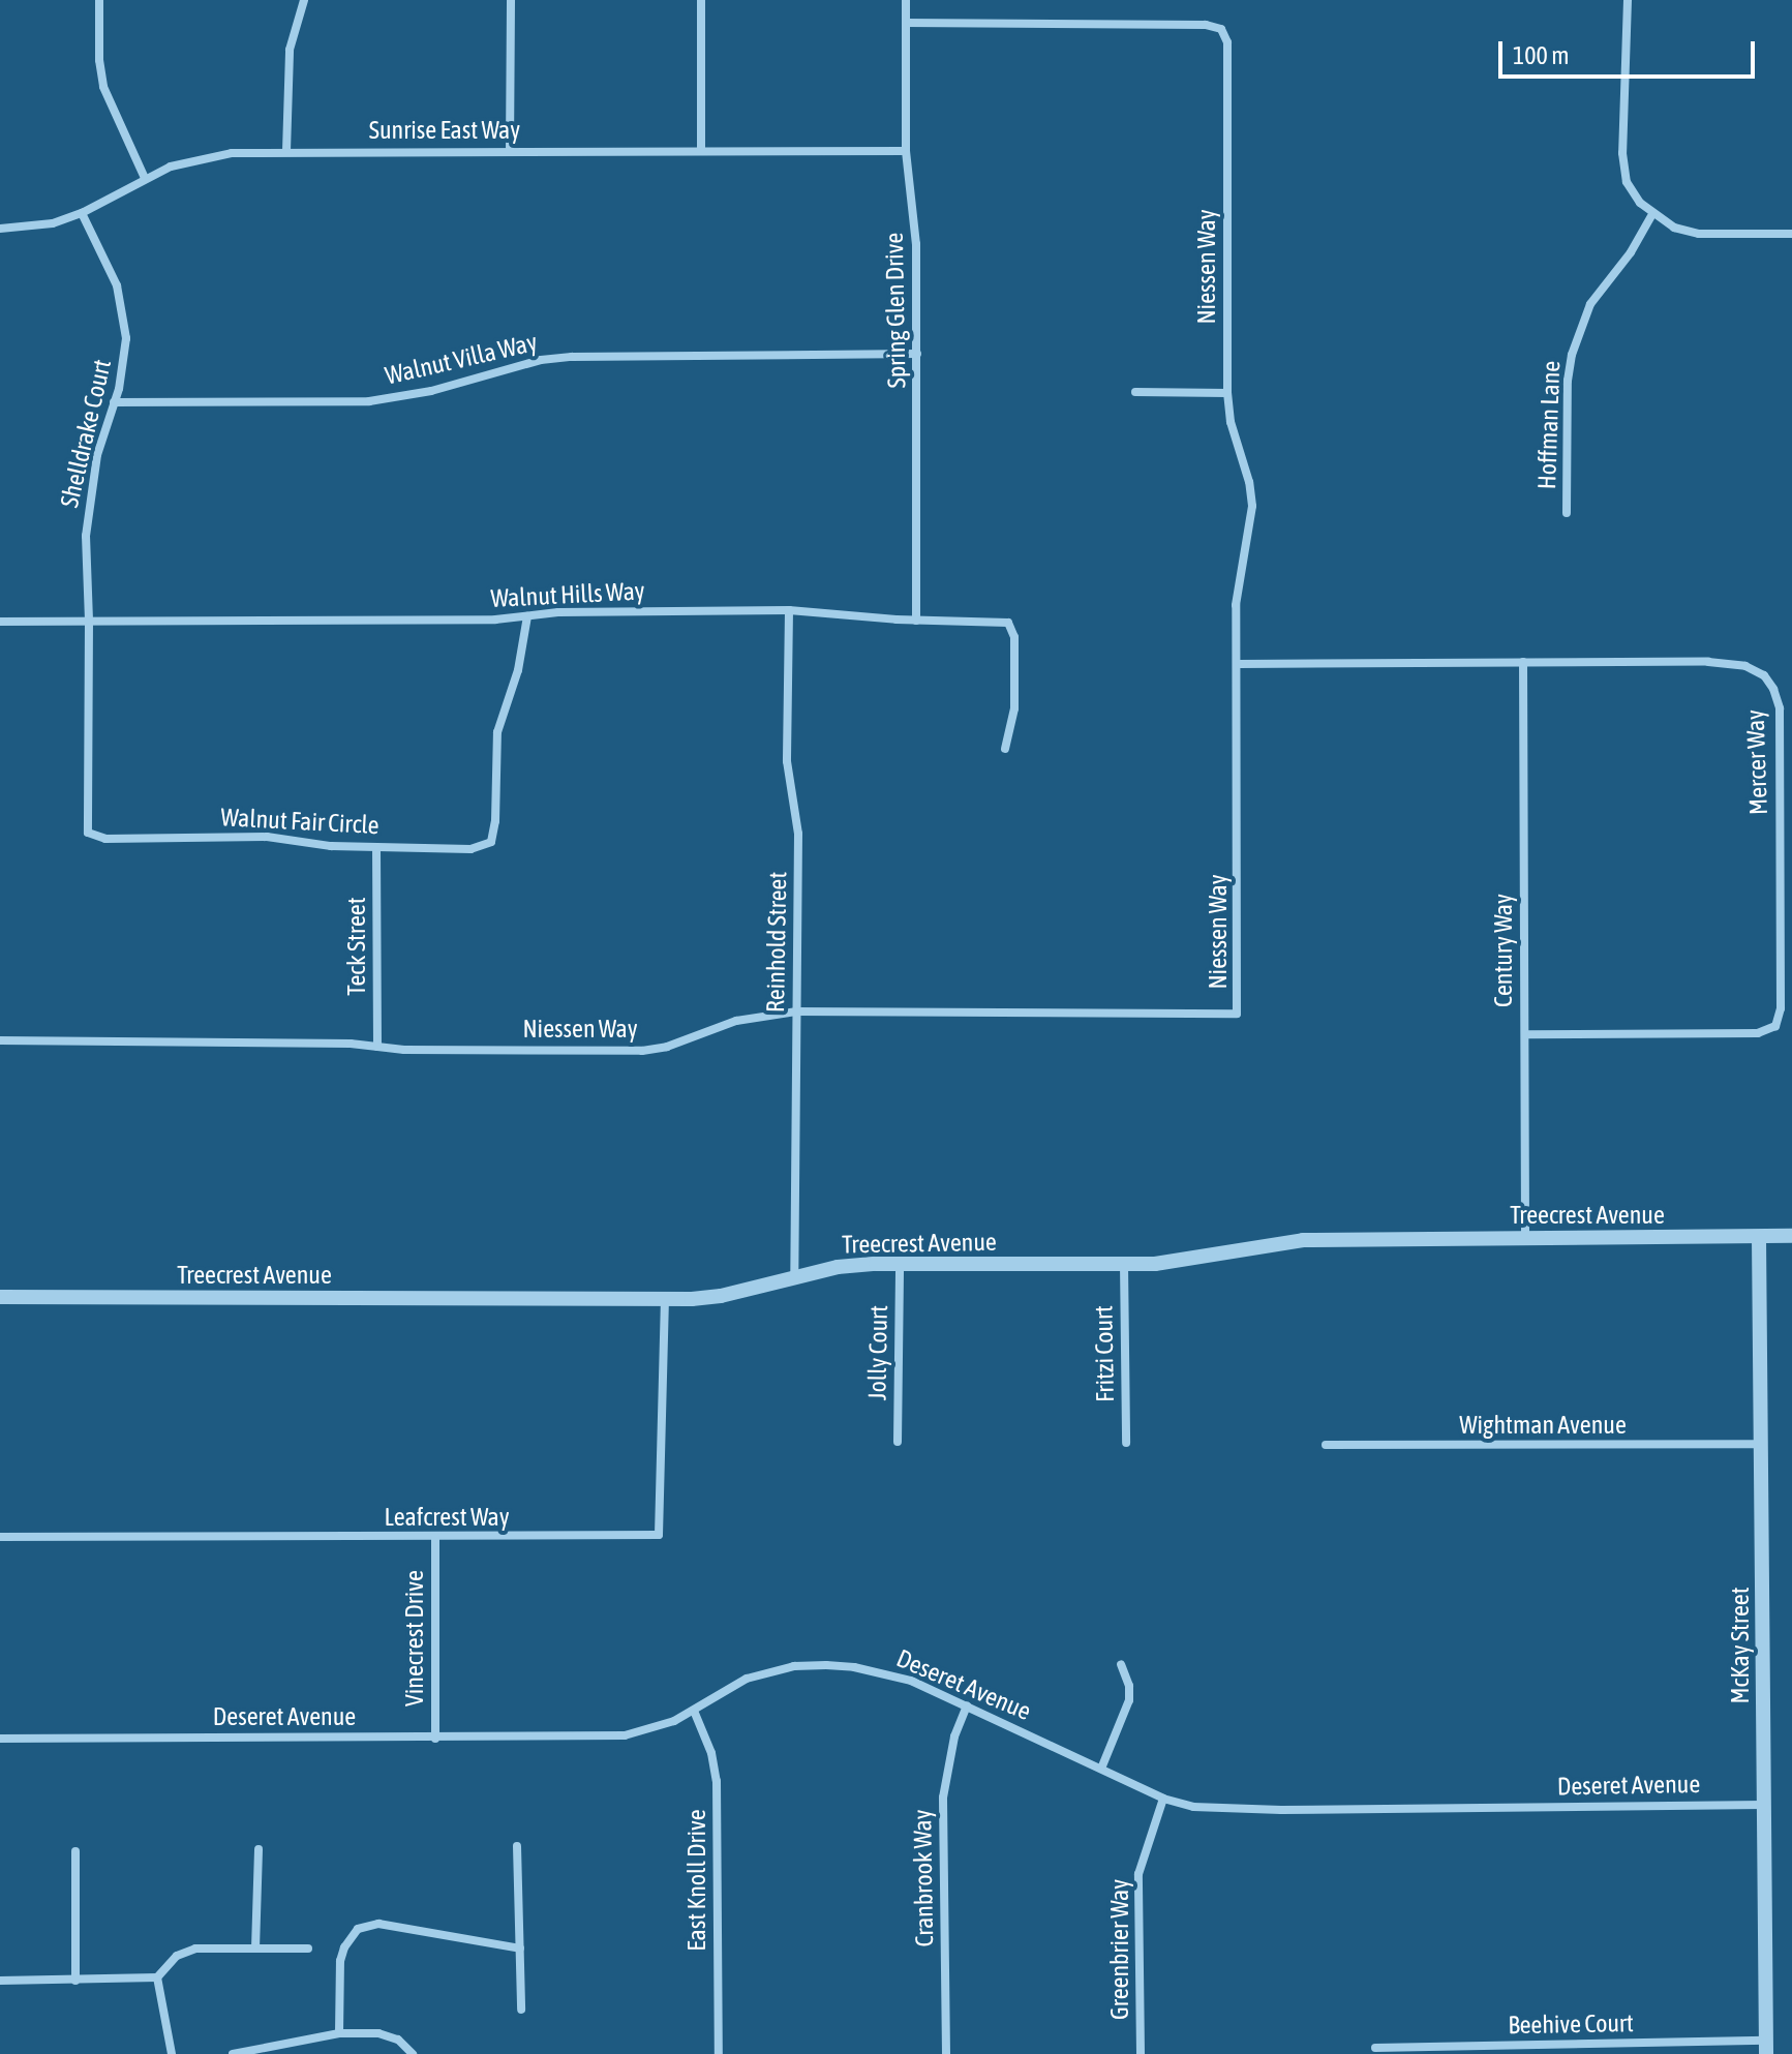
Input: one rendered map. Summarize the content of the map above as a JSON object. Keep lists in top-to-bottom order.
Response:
{
  "streets": {
    "street": [
      "Sunrise East Way",
      "Niessen Way",
      "Spring Glen Drive",
      "Walnut Villa Way",
      "Hoffman Lane",
      "Shelldrake Court",
      "Walnut Hills Way",
      "Mercer Way",
      "Walnut Fair Circle",
      "Reinhold Street",
      "Teck Street",
      "Century Way",
      "Treecrest Avenue",
      "Jolly Court",
      "Fritzi Court",
      "Wightman Avenue",
      "Leafcrest Way",
      "Vinecrest Drive",
      "McKay Street",
      "Deseret Avenue",
      "Cranbrook Way",
      "East Knoll Drive",
      "Greenbrier Way",
      "Beehive Court"
    ]
  },
  "crossings": [
    ["Sunrise East Way", "Spring Glen Drive"],
    ["Sunrise East Way", "Shelldrake Court"],
    ["Niessen Way", "Spring Glen Drive"],
    ["Niessen Way", "Mercer Way"],
    ["Niessen Way", "Reinhold Street"],
    ["Niessen Way", "Teck Street"],
    ["Spring Glen Drive", "Walnut Villa Way"],
    ["Spring Glen Drive", "Walnut Hills Way"],
    ["Walnut Villa Way", "Shelldrake Court"],
    ["Shelldrake Court", "Walnut Hills Way"],
    ["Shelldrake Court", "Walnut Fair Circle"],
    ["Walnut Hills Way", "Walnut Fair Circle"],
    ["Walnut Hills Way", "Reinhold Street"],
    ["Mercer Way", "Century Way"],
    ["Walnut Fair Circle", "Teck Street"],
    ["Reinhold Street", "Treecrest Avenue"],
    ["Century Way", "Treecrest Avenue"],
    ["Treecrest Avenue", "Jolly Court"],
    ["Treecrest Avenue", "Fritzi Court"],
    ["Treecrest Avenue", "Leafcrest Way"],
    ["Treecrest Avenue", "McKay Street"],
    ["Wightman Avenue", "McKay Street"],
    ["Leafcrest Way", "Vinecrest Drive"],
    ["Vinecrest Drive", "Deseret Avenue"],
    ["McKay Street", "Deseret Avenue"],
    ["McKay Street", "Beehive Court"],
    ["Deseret Avenue", "Cranbrook Way"],
    ["Deseret Avenue", "East Knoll Drive"],
    ["Deseret Avenue", "Greenbrier Way"]
  ],
  "scale_bar": "100 m"
}
